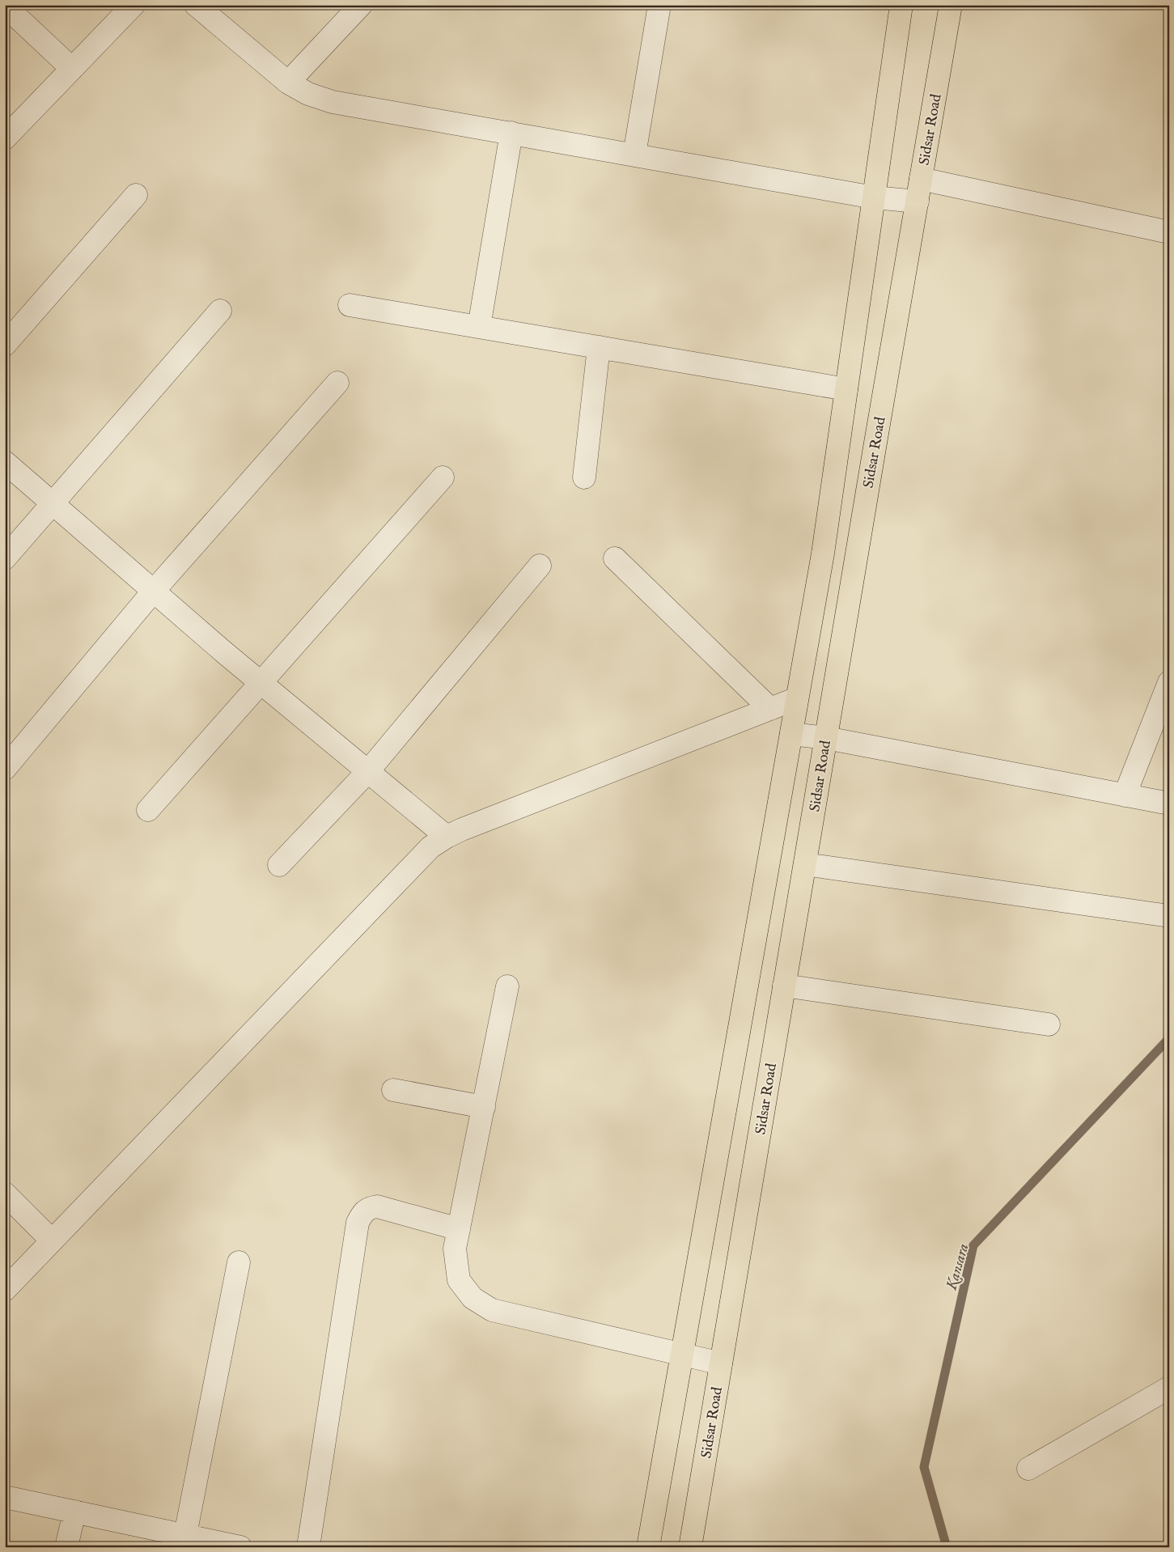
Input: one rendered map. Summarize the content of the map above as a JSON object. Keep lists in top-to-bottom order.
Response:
{
  "streets": {
    "main road": ["Sidsar Road"]
  },
  "water": ["Kansara"]
}
